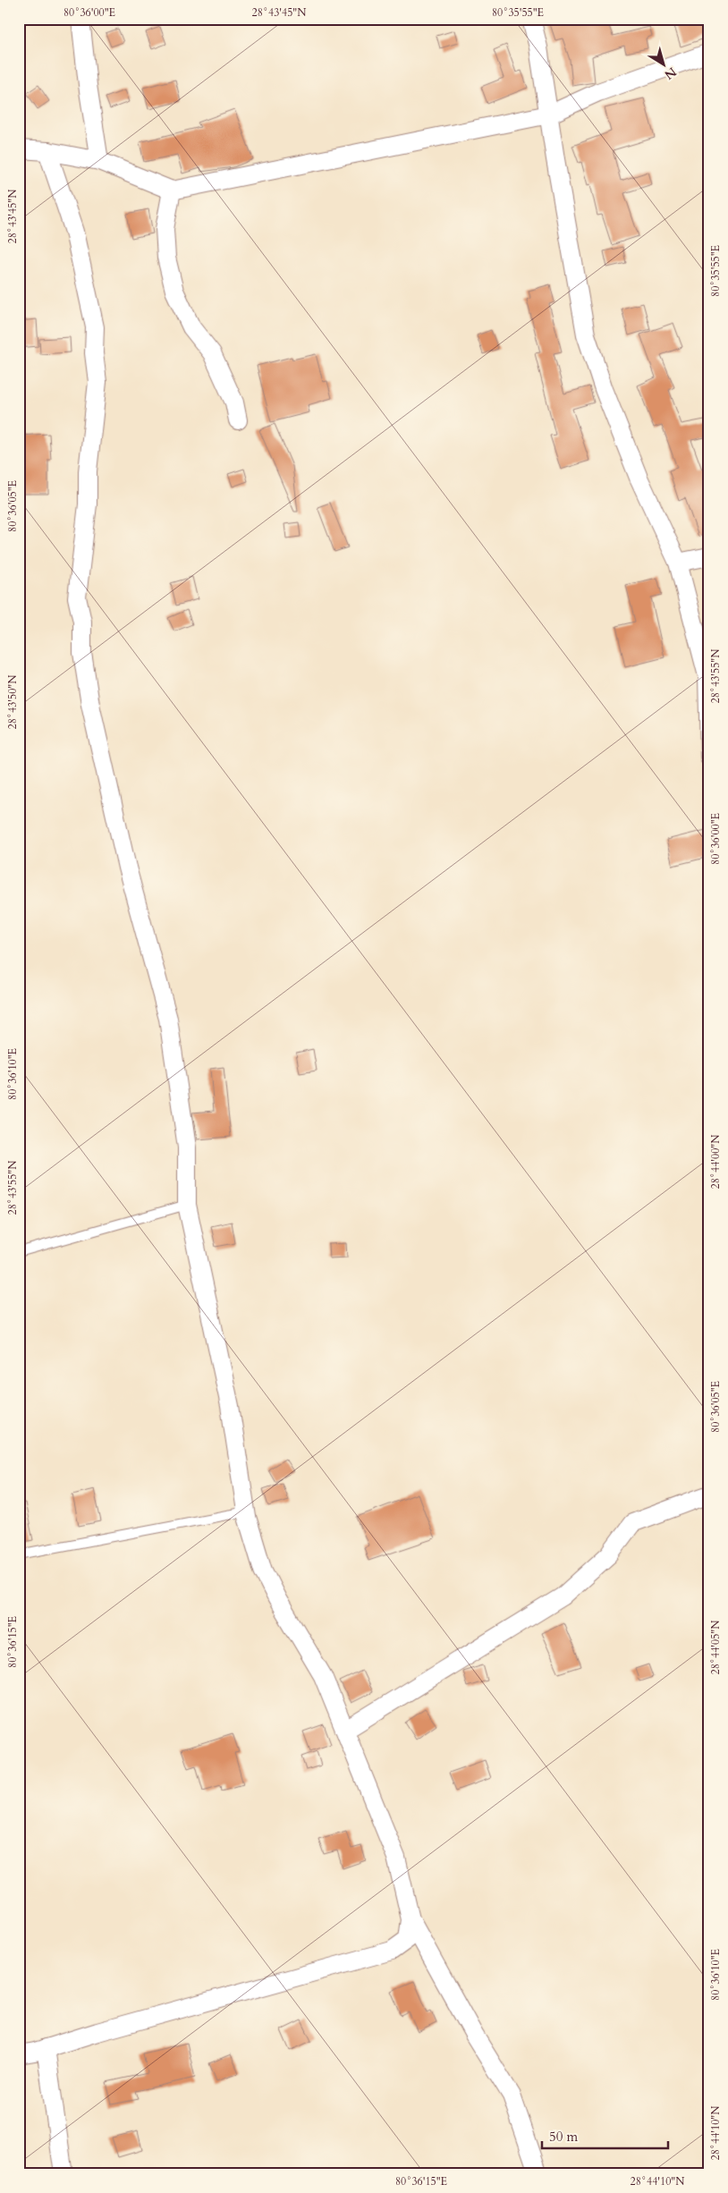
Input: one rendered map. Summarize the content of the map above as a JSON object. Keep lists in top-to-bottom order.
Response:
{
  "scale_bar": "50 m",
  "north": "bottom right",
  "coordinates": [
    "80°36'00\"E",
    "28°43'45\"N",
    "80°35'55\"E",
    "80°36'05\"E",
    "28°43'55\"N",
    "28°43'50\"N",
    "80°36'10\"E",
    "28°44'00\"N",
    "80°36'15\"E",
    "28°44'05\"N",
    "28°44'10\"N"
  ]
}
